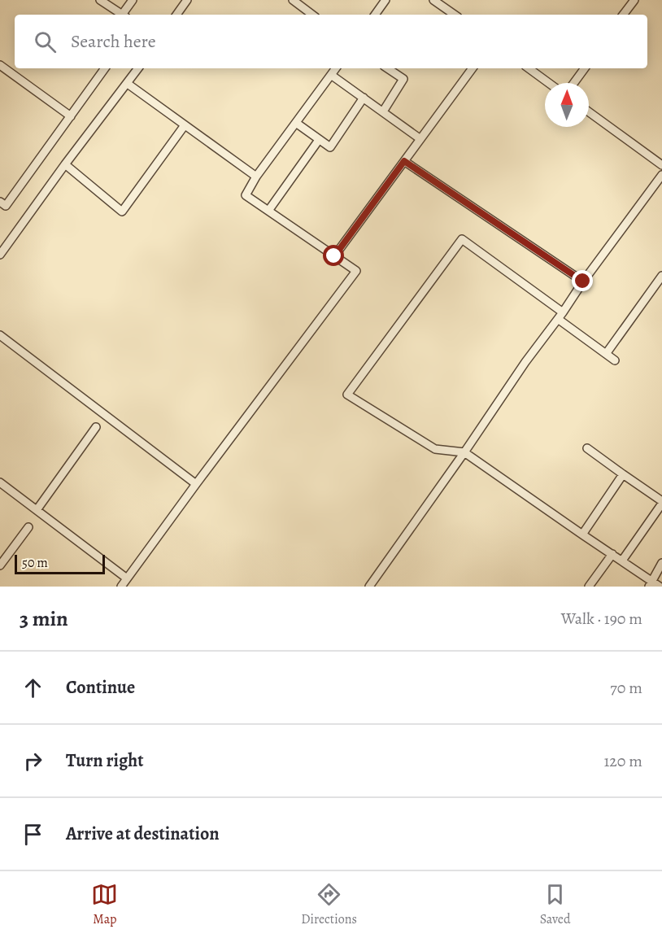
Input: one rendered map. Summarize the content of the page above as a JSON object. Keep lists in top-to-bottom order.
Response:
{
  "scale_bar": "50 m",
  "north": "top",
  "page": {
    "search": "Search here",
    "scale": "50 m",
    "heading": ["3 min", "Walk · 190 m"],
    "list": [
      ["Continue", "70 m"],
      ["Turn right", "120 m"],
      "Arrive at destination"
    ],
    "nav": ["Map", "Directions", "Saved"]
  }
}
